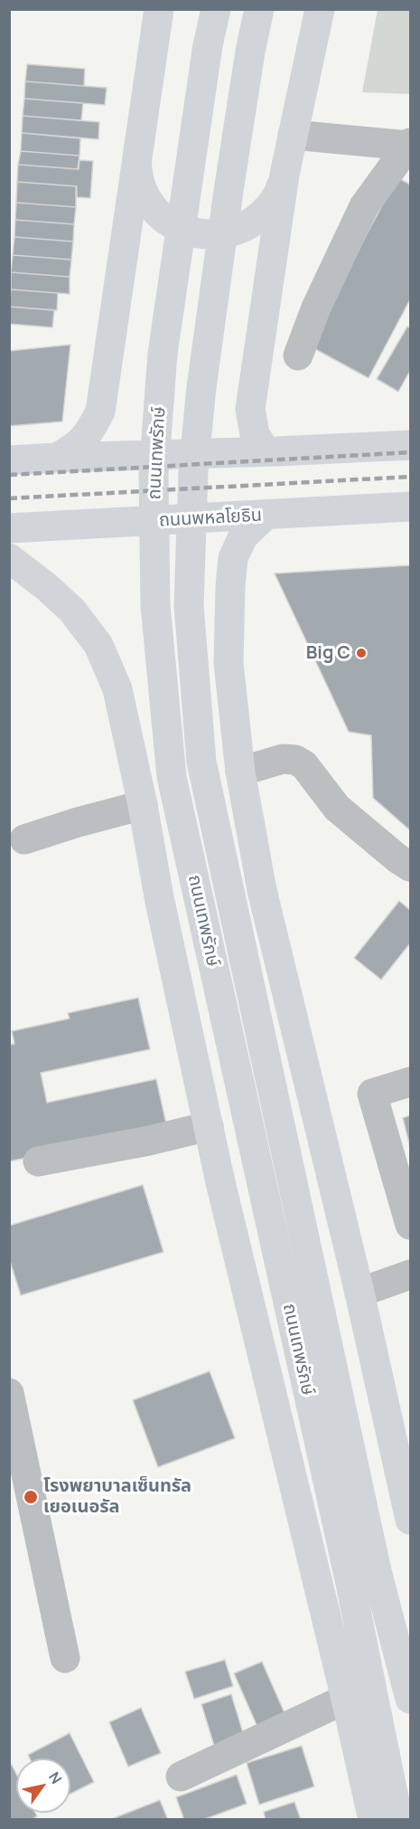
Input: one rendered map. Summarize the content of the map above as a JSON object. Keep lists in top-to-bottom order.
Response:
{
  "streets": {
    "main road": ["ถนนเทพรักษ์", "ถนนพหลโยธิน"]
  },
  "places": ["Big C", "โรงพยาบาลเซ็นทรัล เยอเนอรัล"],
  "north": "top right"
}
